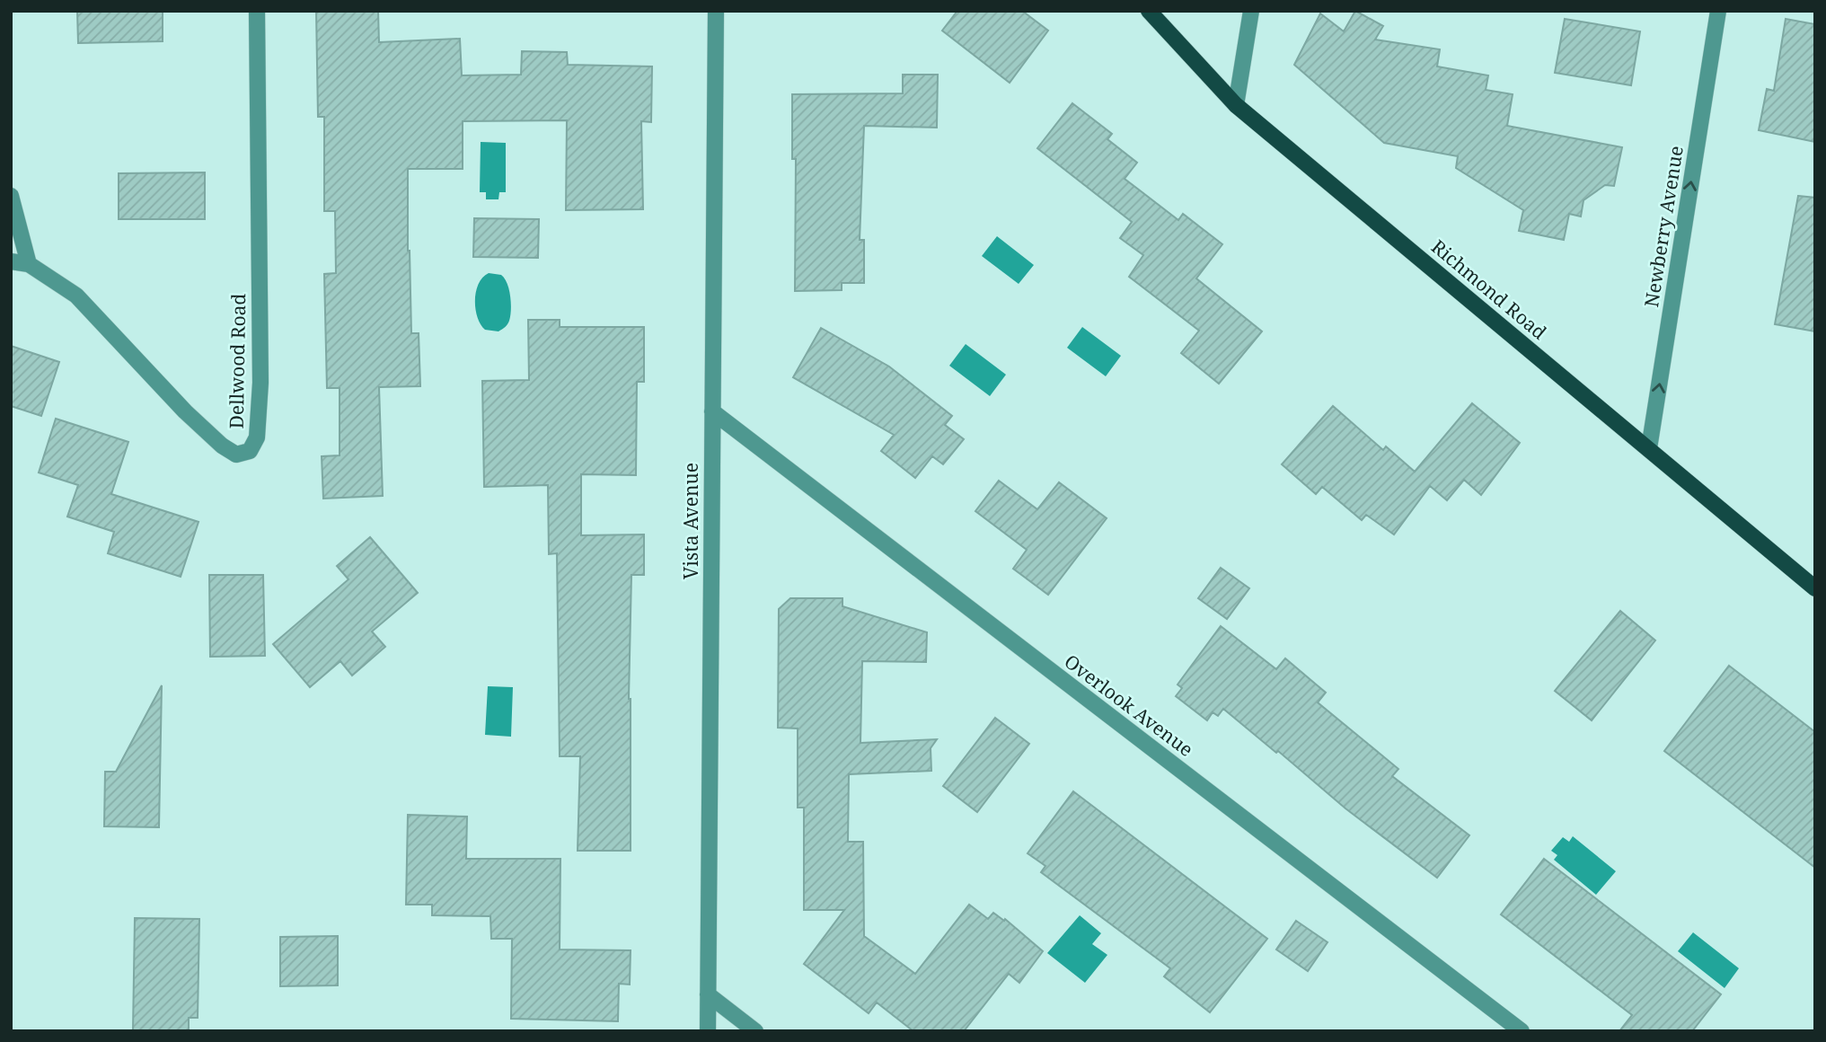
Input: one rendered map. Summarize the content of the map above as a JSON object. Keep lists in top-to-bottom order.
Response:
{
  "streets": {
    "main road": ["Richmond Road"],
    "street": [
      "Newberry Avenue",
      "Dellwood Road",
      "Vista Avenue",
      "Overlook Avenue"
    ]
  },
  "crossings": [
    ["Newberry Avenue", "Richmond Road"],
    ["Vista Avenue", "Overlook Avenue"]
  ],
  "one_way": ["Newberry Avenue"]
}
